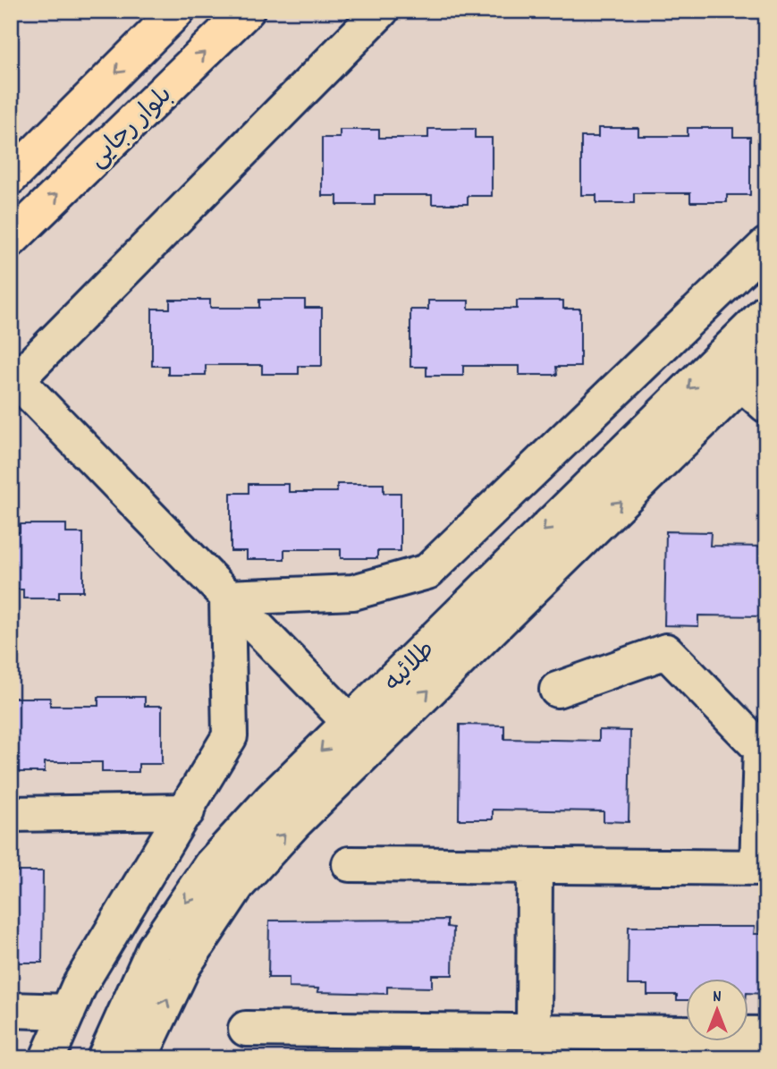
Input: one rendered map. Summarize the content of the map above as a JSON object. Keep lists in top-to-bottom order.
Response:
{
  "streets": {
    "main road": ["بلوار رجایی"],
    "street": ["طلائیه"]
  },
  "north": "top"
}
